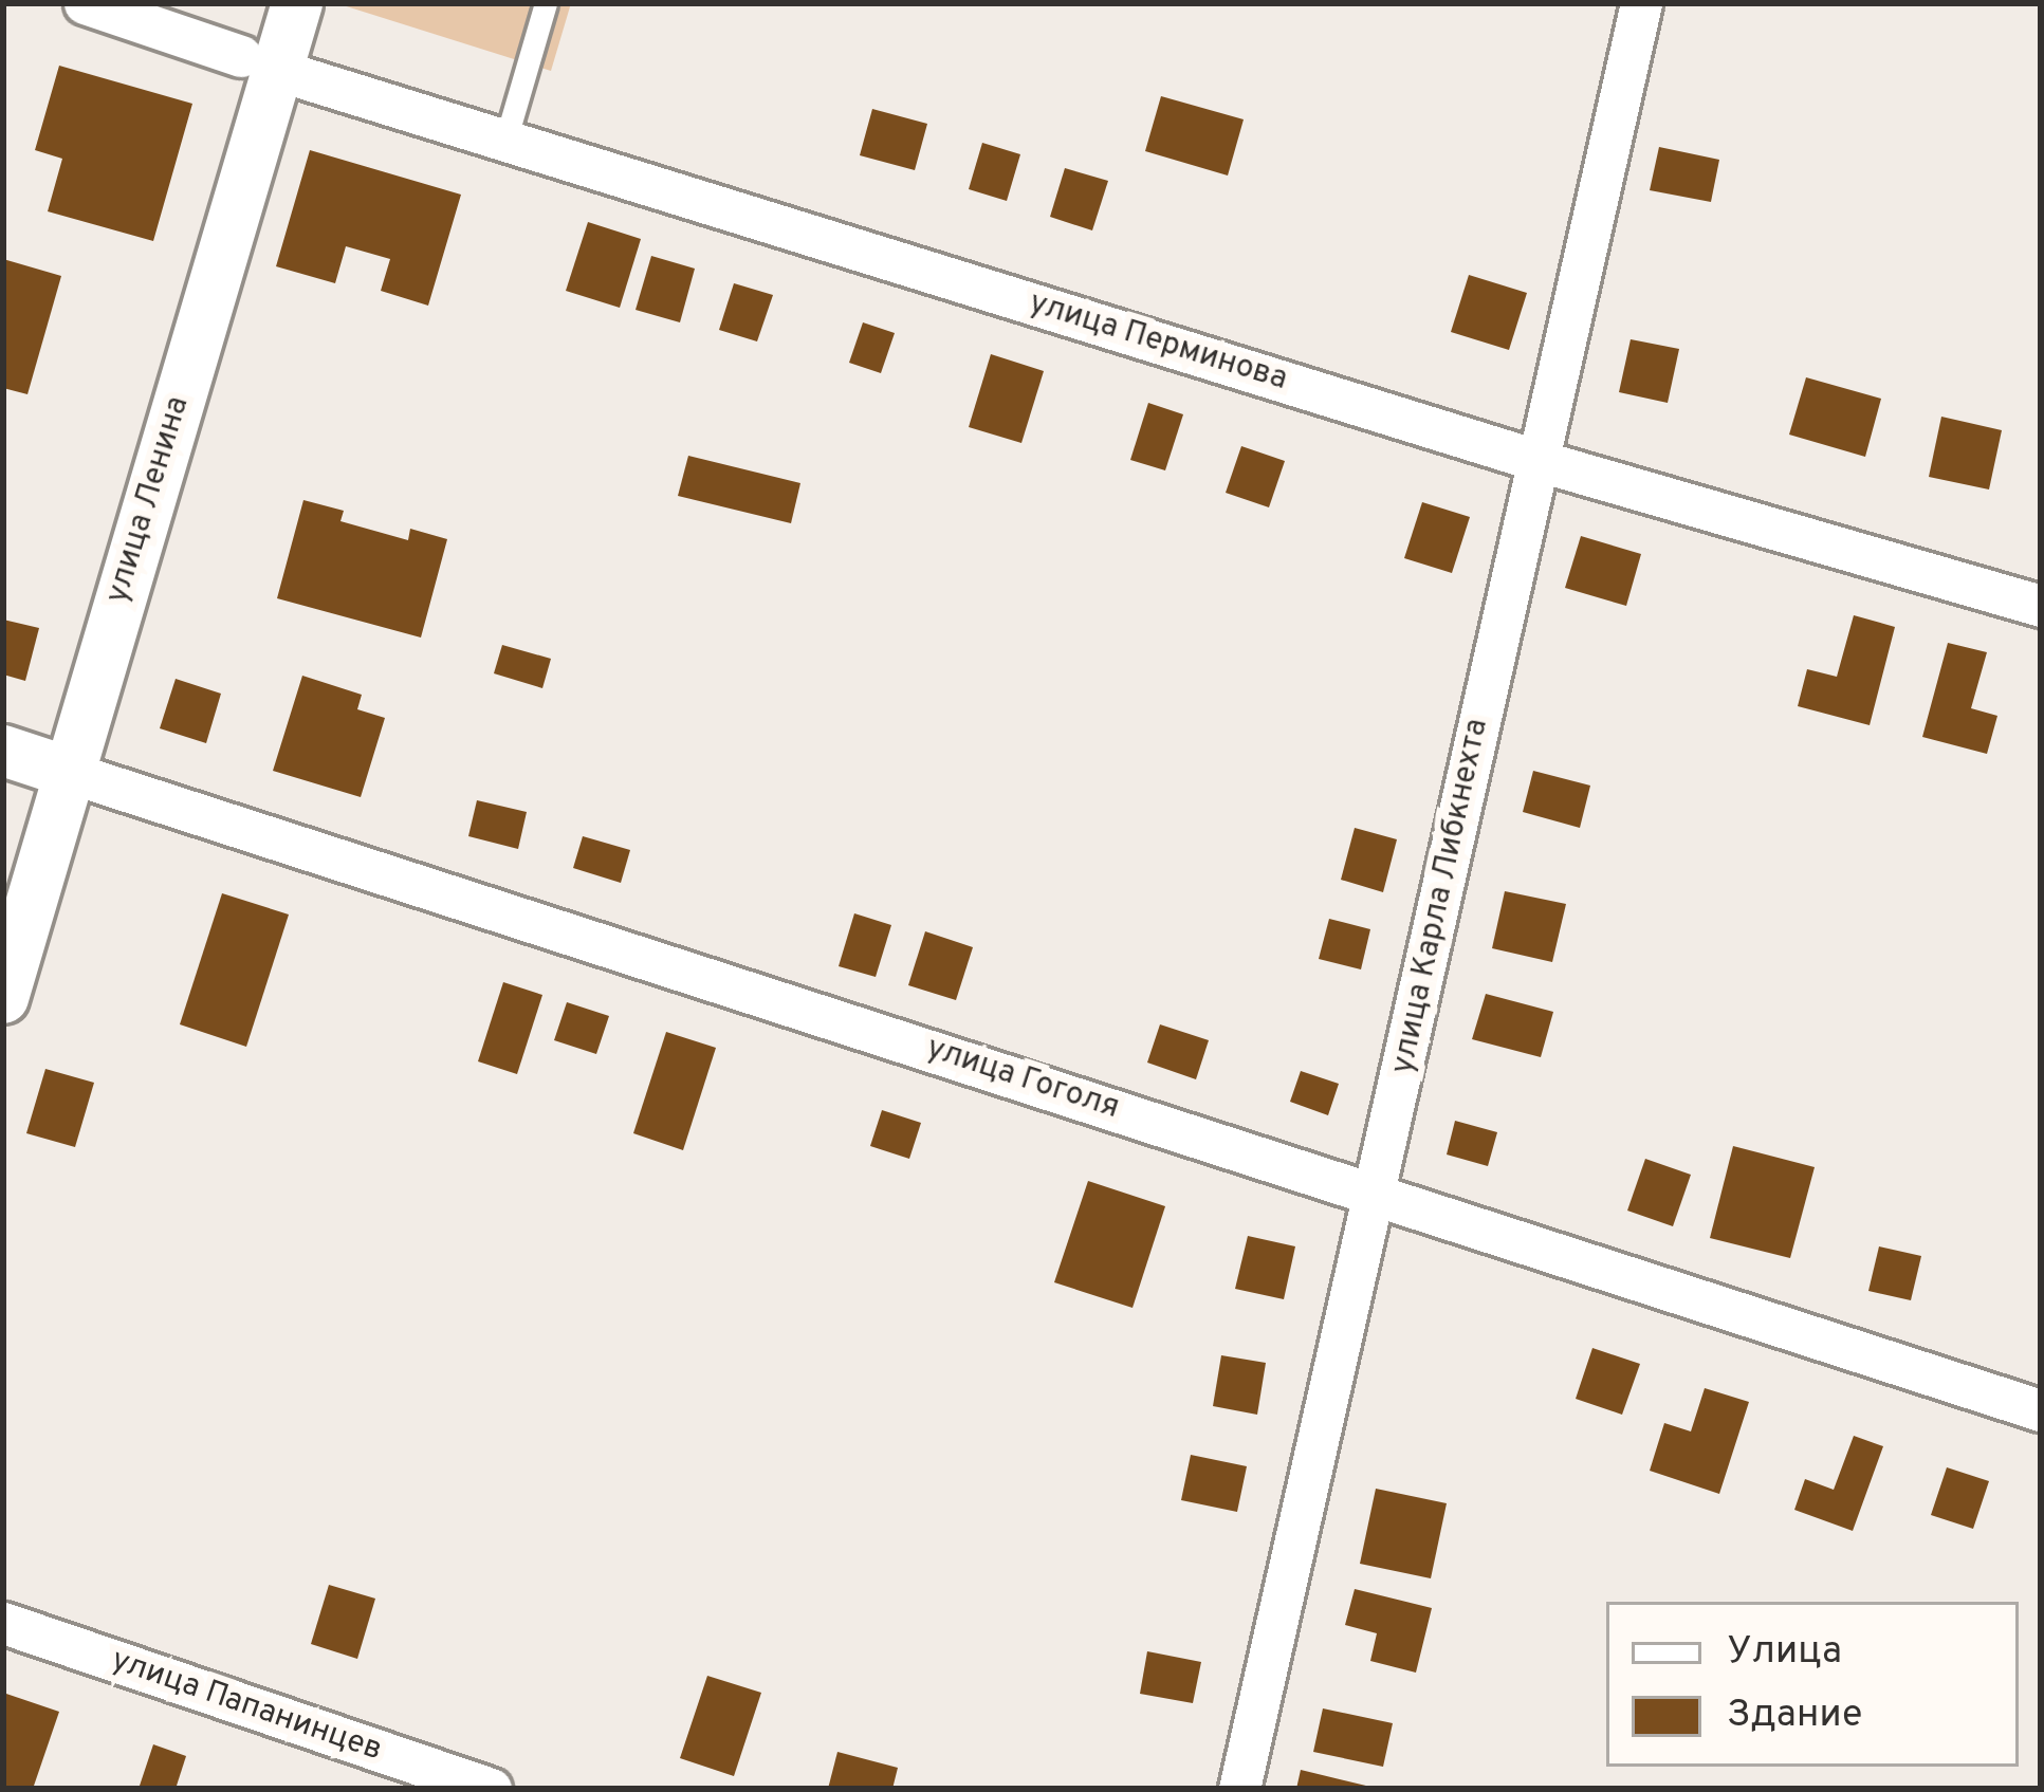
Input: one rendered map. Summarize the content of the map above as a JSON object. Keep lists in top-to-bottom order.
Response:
{
  "streets": {
    "street": [
      "улица Перминова",
      "улица Ленина",
      "улица Карла Либкнехта",
      "улица Гоголя",
      "улица Папанинцев"
    ]
  },
  "crossings": [
    ["улица Перминова", "улица Ленина"],
    ["улица Перминова", "улица Карла Либкнехта"],
    ["улица Ленина", "улица Гоголя"],
    ["улица Карла Либкнехта", "улица Гоголя"]
  ],
  "legend": ["Улица", "Здание"]
}
